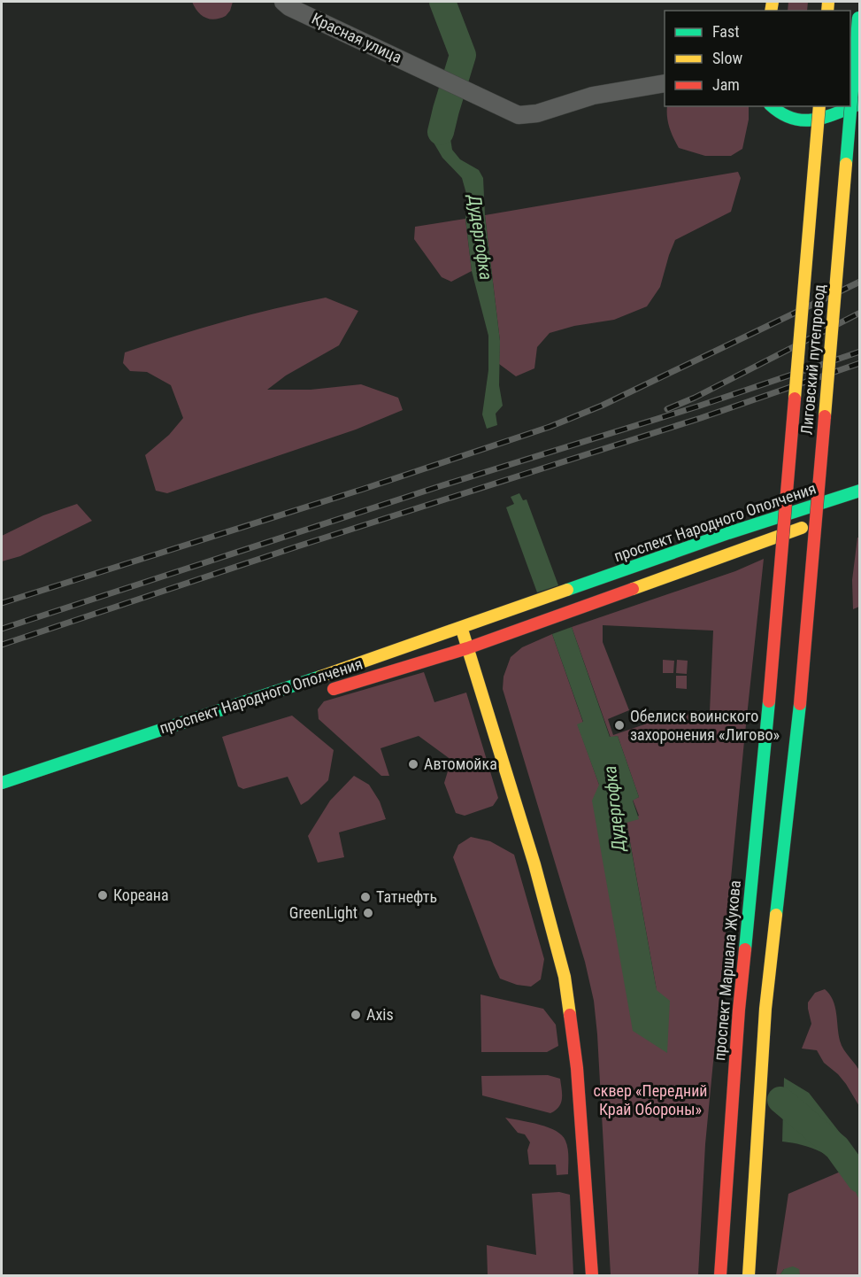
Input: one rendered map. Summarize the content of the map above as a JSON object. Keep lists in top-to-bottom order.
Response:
{
  "streets": {
    "main road": ["Лиговский путепровод", "проспект Народного Ополчения", "проспект Маршала Жукова"],
    "street": ["Красная улица"]
  },
  "crossings": [
    ["Лиговский путепровод", "проспект Маршала Жукова"]
  ],
  "water": ["Дудергофка"],
  "parks": ["сквер «Передний Край Обороны»"],
  "places": [
    "Обелиск воинского захоронения «Лигово»",
    "Автомойка",
    "Кореана",
    "Татнефть",
    "GreenLight",
    "Axis"
  ],
  "legend": ["Fast", "Slow", "Jam"]
}
